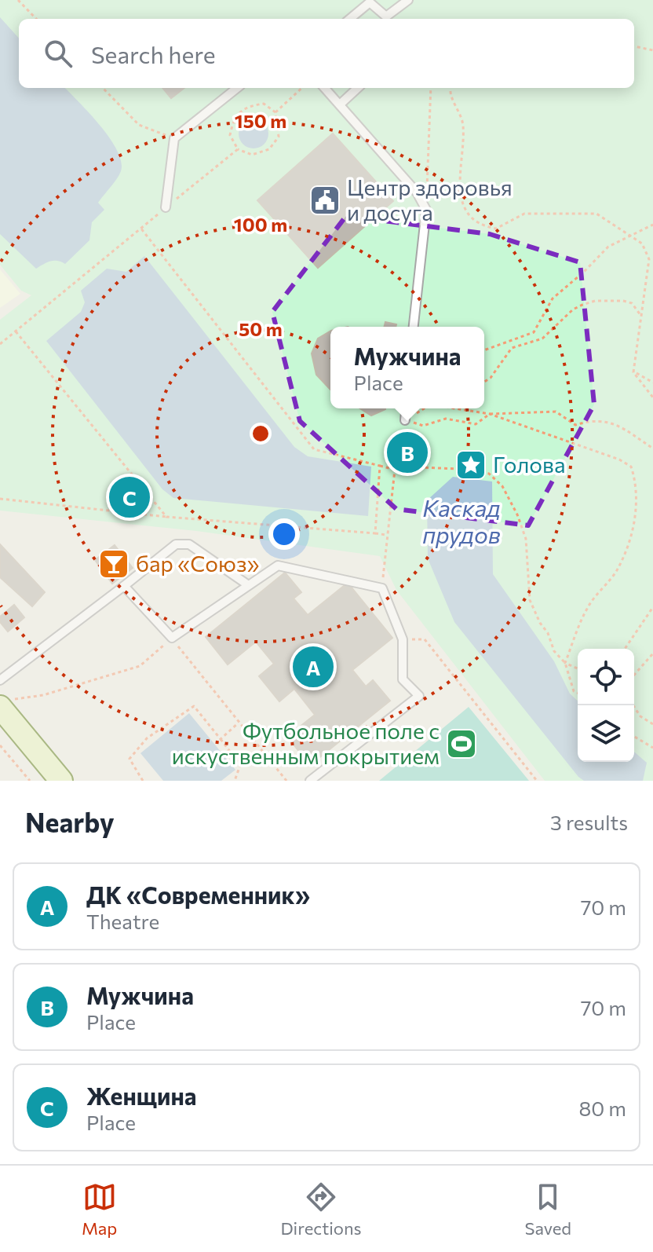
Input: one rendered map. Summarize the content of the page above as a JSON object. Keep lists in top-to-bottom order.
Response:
{
  "water": ["Каскад прудов"],
  "places": {
    "public building": ["Центр здоровья и досуга"],
    "place": ["Голова"],
    "bar": ["бар «Союз»"],
    "sports": ["Футбольное поле с искуственным покрытием"]
  },
  "page": {
    "search": "Search here",
    "popup": ["Мужчина", "Place"],
    "pins": ["B", "C", "A"],
    "heading": ["Nearby", "3 results"],
    "list": [
      {
        "mark": "A",
        "name": "ДК «Современник»",
        "note": "Theatre",
        "value": "70 m"
      },
      {
        "mark": "B",
        "name": "Мужчина",
        "note": "Place",
        "value": "70 m"
      },
      {
        "mark": "C",
        "name": "Женщина",
        "note": "Place",
        "value": "80 m"
      }
    ],
    "nav": ["Map", "Directions", "Saved"]
  },
  "rings": ["150 m", "100 m", "50 m"]
}
